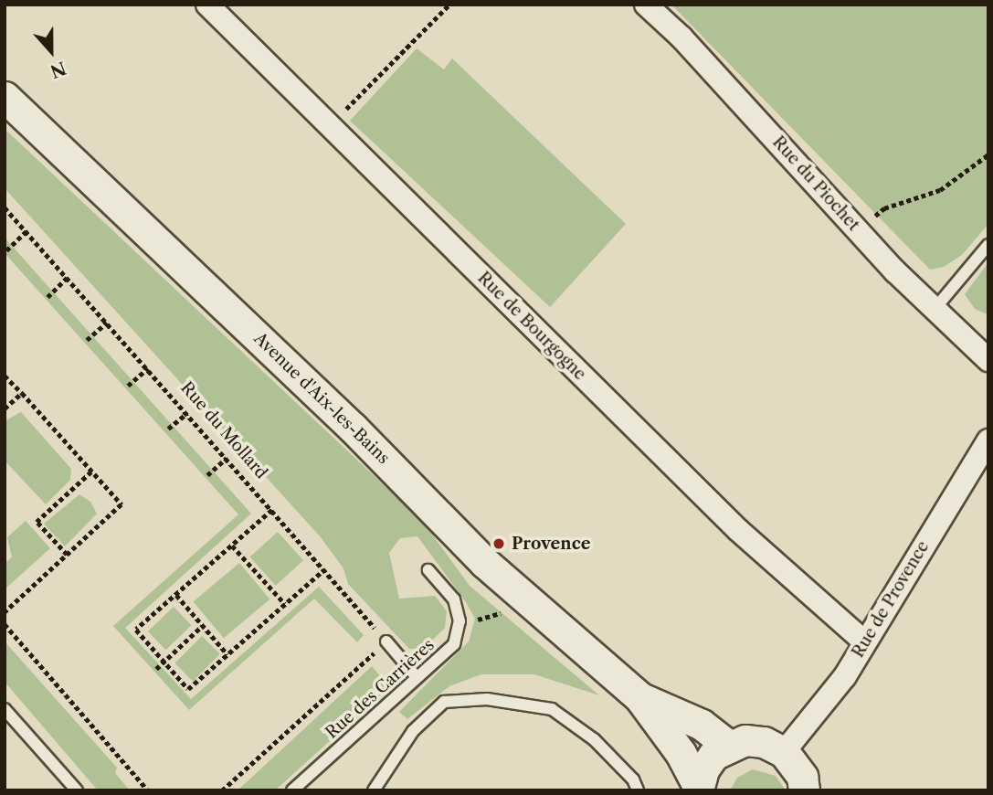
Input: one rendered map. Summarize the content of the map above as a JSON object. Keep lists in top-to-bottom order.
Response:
{
  "streets": {
    "main road": ["Avenue d'Aix-les-Bains"],
    "street": ["Rue du Piochet", "Rue de Bourgogne", "Rue de Provence"],
    "lane": ["Rue des Carrières"],
    "path": ["Rue du Mollard"]
  },
  "crossings": [
    ["Rue de Bourgogne", "Rue de Provence"]
  ],
  "places": ["Provence"],
  "north": "bottom"
}
